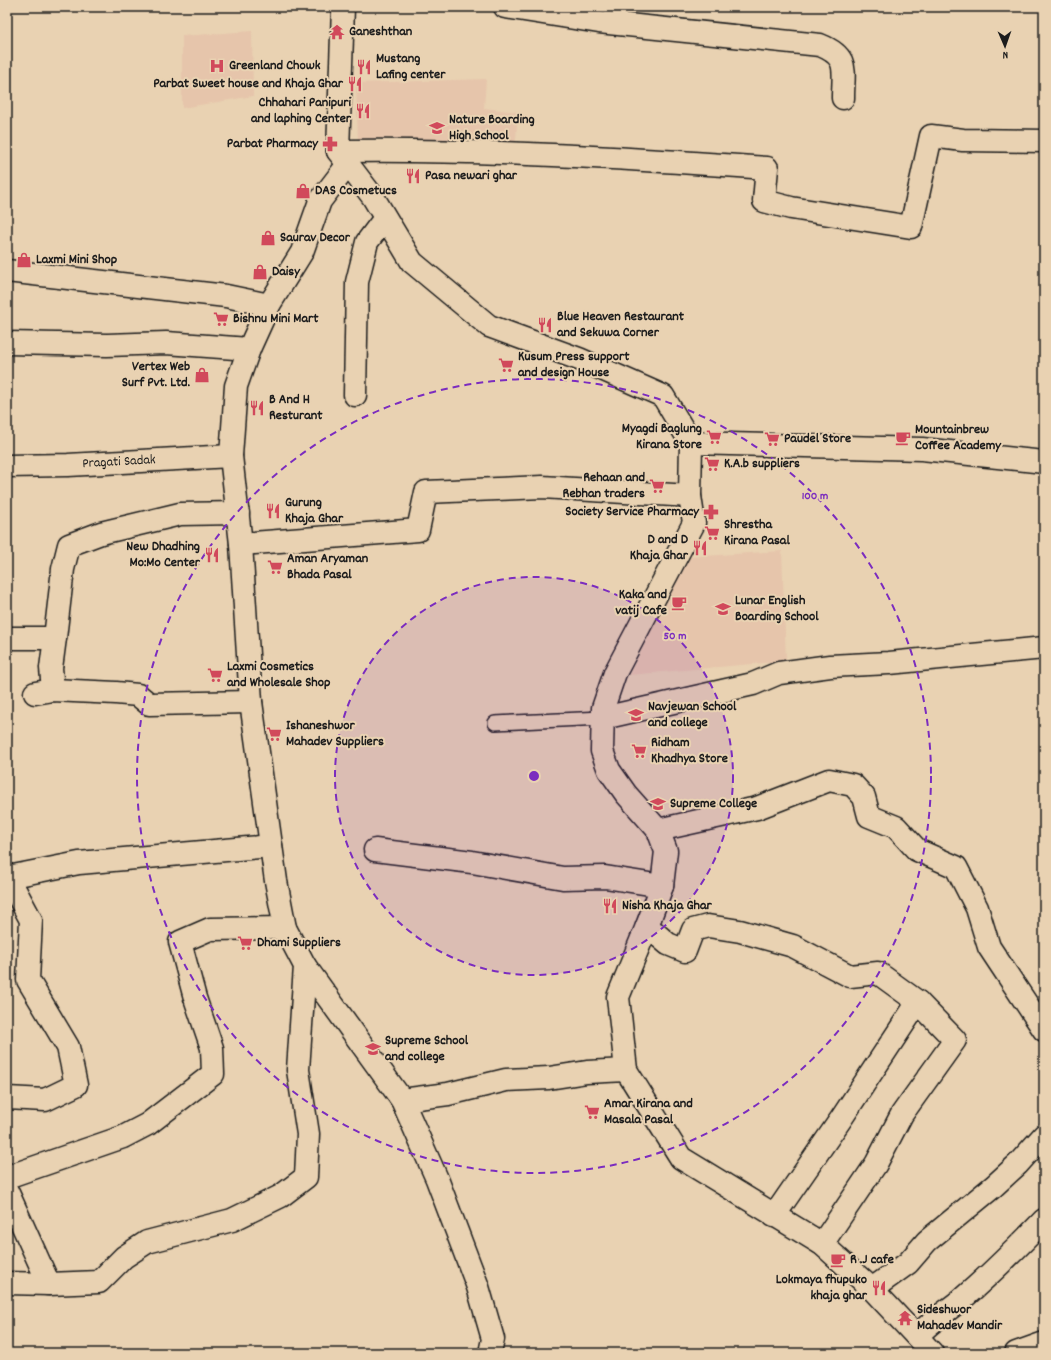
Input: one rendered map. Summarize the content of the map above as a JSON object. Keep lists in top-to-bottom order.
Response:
{
  "streets": {
    "street": ["Pragati Sadak"]
  },
  "places": {
    "temple": ["Ganeshthan", "Sideshwor Mahadev Mandir"],
    "hospital": ["Greenland Chowk"],
    "restaurant": [
      "Mustang Lafing center",
      "Parbat Sweet house and Khaja Ghar",
      "Chhahari Panipuri and laphing Center",
      "Pasa newari ghar",
      "Blue Heaven Restaurant and Sekuwa Corner",
      "B And H Resturant",
      "Gurung Khaja Ghar",
      "D and D Khaja Ghar",
      "New Dhadhing Mo:Mo Center",
      "Nisha Khaja Ghar",
      "Lokmaya fhupuko khaja ghar"
    ],
    "school or university": [
      "Nature Boarding High School",
      "Lunar English Boarding School",
      "Navjewan School and college",
      "Supreme College",
      "Supreme School and college"
    ],
    "pharmacy": ["Parbat Pharmacy", "Society Service Pharmacy"],
    "shop": [
      "DAS Cosmetucs",
      "Saurav Decor",
      "Laxmi Mini Shop",
      "Daisy",
      "Vertex Web Surf Pvt. Ltd."
    ],
    "supermarket": [
      "Bishnu Mini Mart",
      "Kusum Press support and design House",
      "Myagdi Baglung Kirana Store",
      "Paudel Store",
      "K.A.b suppliers",
      "Rehaan and Rebhan traders",
      "Shrestha Kirana Pasal",
      "Aman Aryaman Bhada Pasal",
      "Laxmi Cosmetics and Wholesale Shop",
      "Ishaneshwor Mahadev Suppliers",
      "Ridham Khadhya Store",
      "Dhami Suppliers",
      "Amar Kirana and Masala Pasal"
    ],
    "cafe": ["Mountainbrew Coffee Academy", "Kaka and vatij Cafe", "R .J cafe"]
  },
  "north": "bottom",
  "rings": ["100 m", "50 m"]
}
